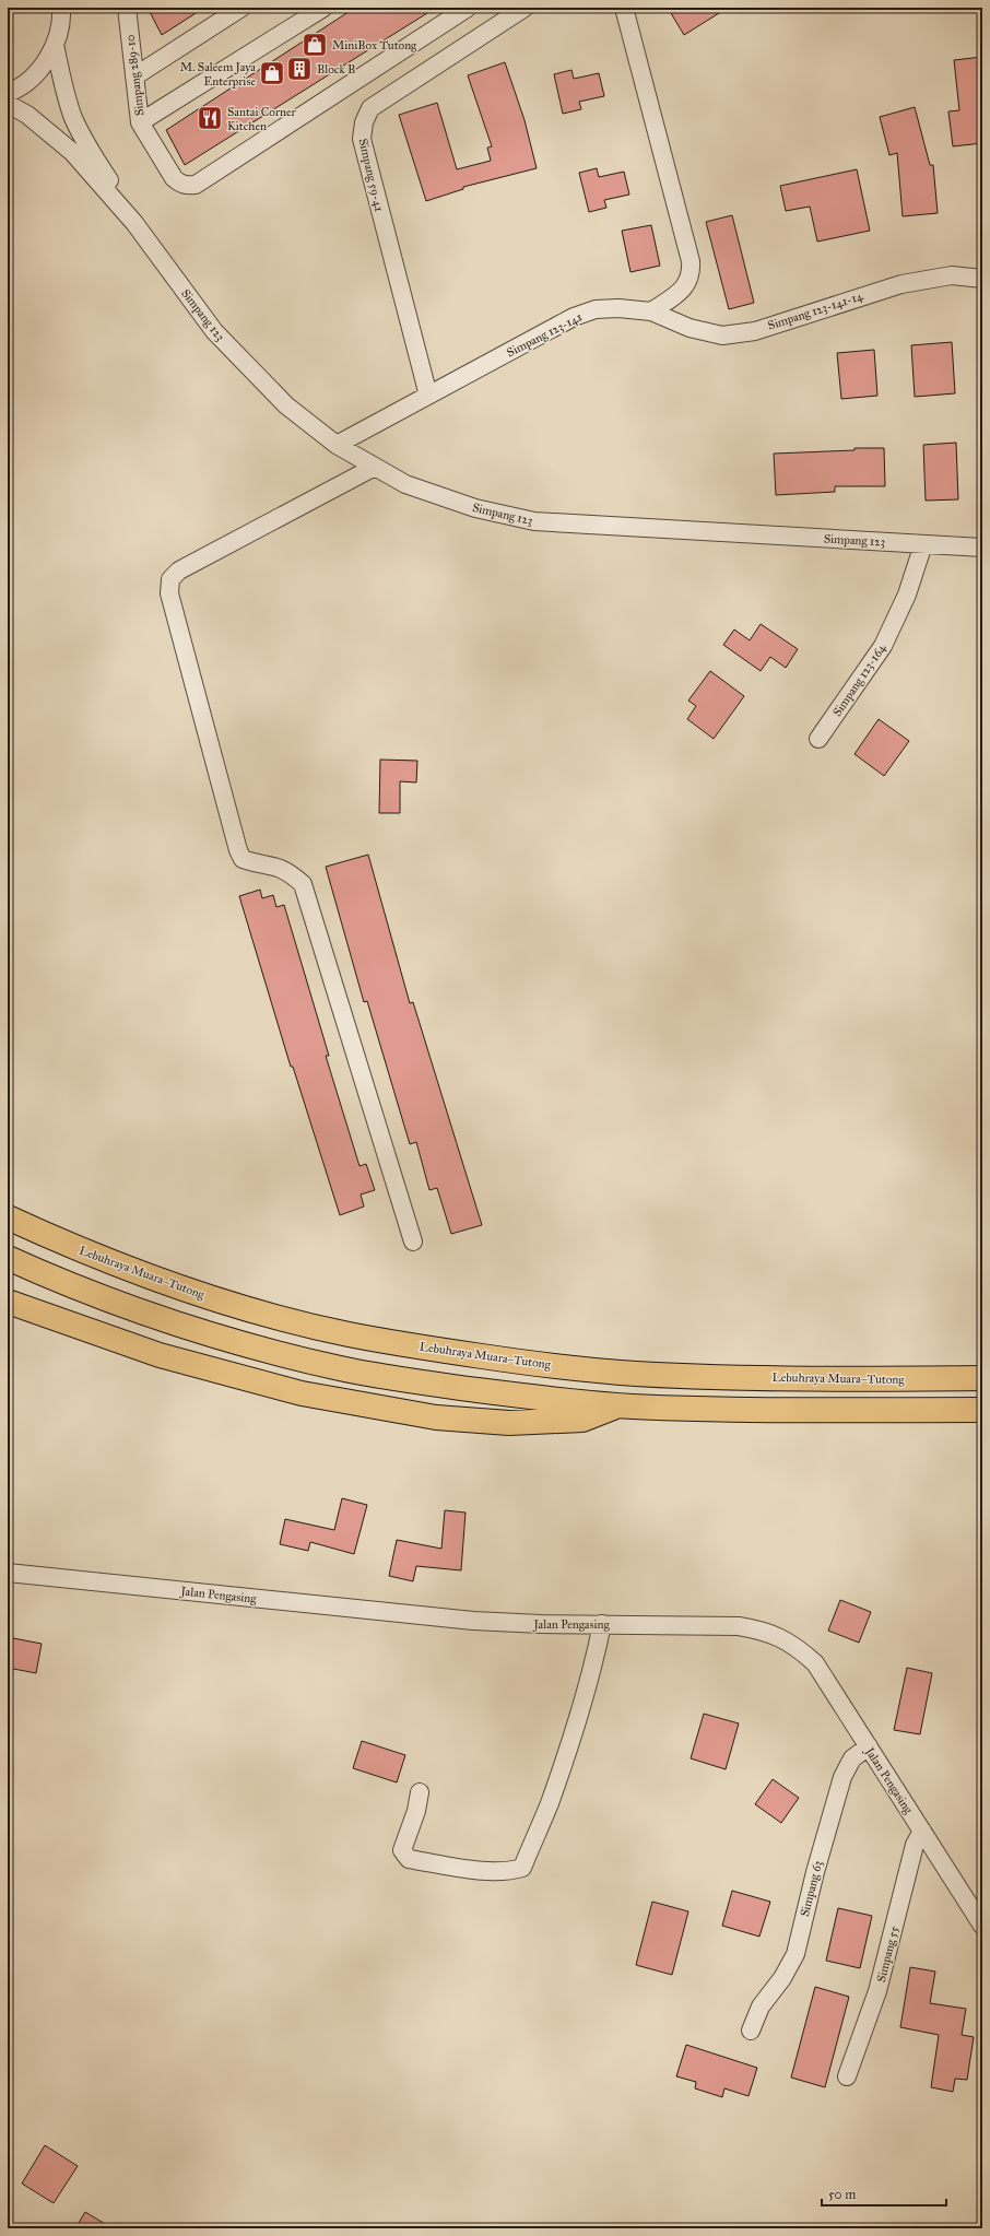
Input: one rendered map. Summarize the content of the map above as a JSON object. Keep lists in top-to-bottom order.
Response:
{
  "streets": {
    "highway": ["Lebuhraya Muara–Tutong"],
    "street": [
      "Simpang 289-10",
      "Simpang 59-41",
      "Simpang 123-141-14",
      "Simpang 123",
      "Simpang 123-141",
      "Simpang 123-164",
      "Jalan Pengasing",
      "Simpang 63",
      "Simpang 55"
    ]
  },
  "crossings": [
    ["Simpang 59-41", "Simpang 123-141"],
    ["Simpang 123-141-14", "Simpang 123-141"],
    ["Simpang 123", "Simpang 123-141"],
    ["Simpang 123", "Simpang 123-164"],
    ["Jalan Pengasing", "Simpang 63"],
    ["Jalan Pengasing", "Simpang 55"]
  ],
  "places": {
    "shop": ["MiniBox Tutong", "M. Saleem Jaya Enterprise"],
    "building": ["Block B"],
    "restaurant": ["Santai Corner Kitchen"]
  },
  "scale_bar": "50 m"
}
